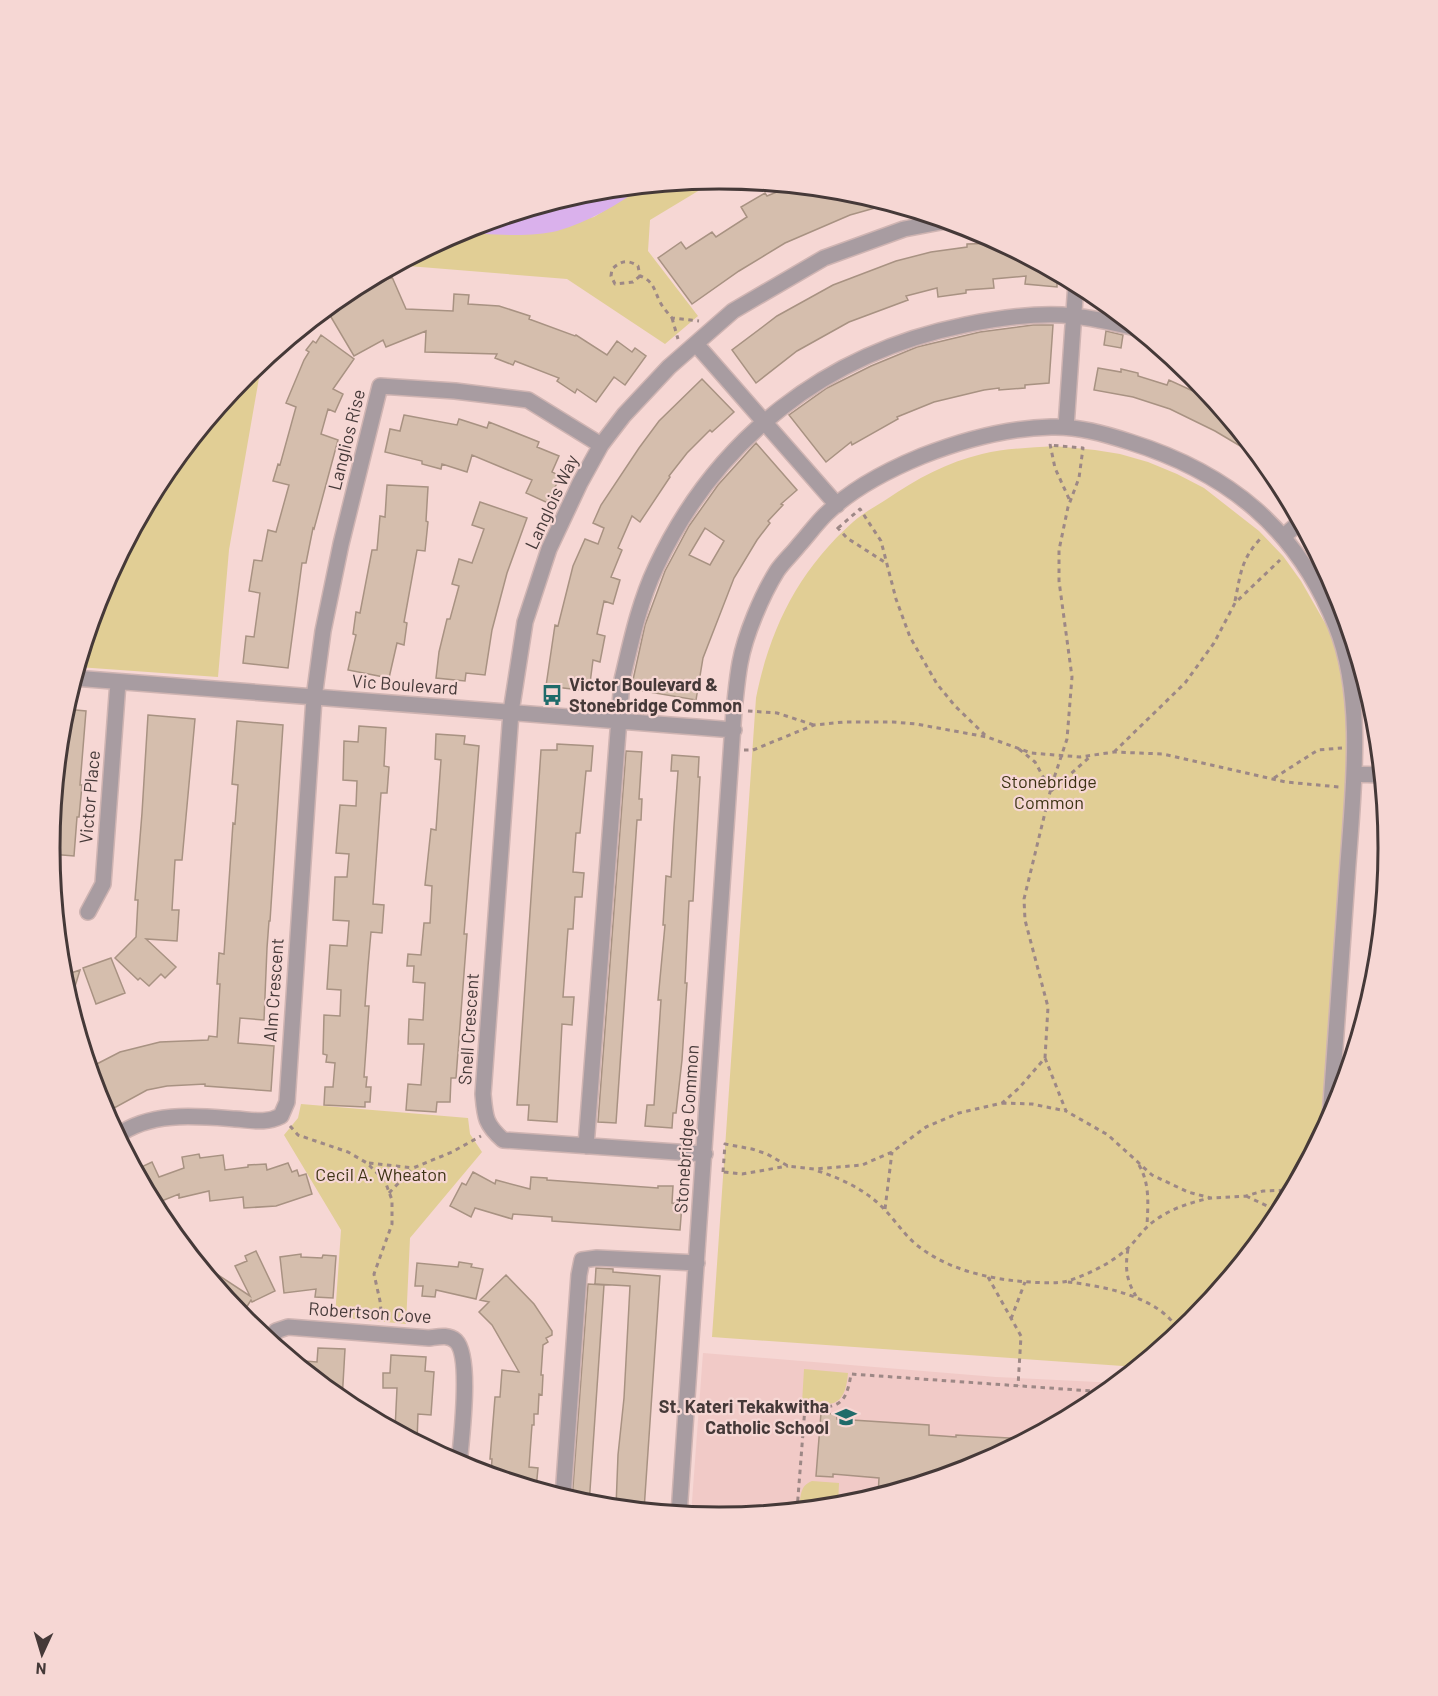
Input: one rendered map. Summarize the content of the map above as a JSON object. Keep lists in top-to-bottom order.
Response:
{
  "streets": {
    "street": [
      "Langlios Rise",
      "Langlois Way",
      "Vic Boulevard",
      "Victor Place",
      "Alm Crescent",
      "Snell Crescent",
      "Stonebridge Common",
      "Robertson Cove"
    ]
  },
  "crossings": [
    ["Langlios Rise", "Langlois Way"],
    ["Langlios Rise", "Vic Boulevard"],
    ["Langlios Rise", "Alm Crescent"],
    ["Langlois Way", "Vic Boulevard"],
    ["Langlois Way", "Snell Crescent"],
    ["Vic Boulevard", "Victor Place"],
    ["Vic Boulevard", "Alm Crescent"],
    ["Vic Boulevard", "Snell Crescent"],
    ["Vic Boulevard", "Stonebridge Common"],
    ["Snell Crescent", "Stonebridge Common"]
  ],
  "parks": ["Stonebridge Common", "Cecil A. Wheaton"],
  "places": {
    "bus stop": ["Victor Boulevard & Stonebridge Common"],
    "school or university": ["St. Kateri Tekakwitha Catholic School"]
  },
  "north": "bottom"
}
